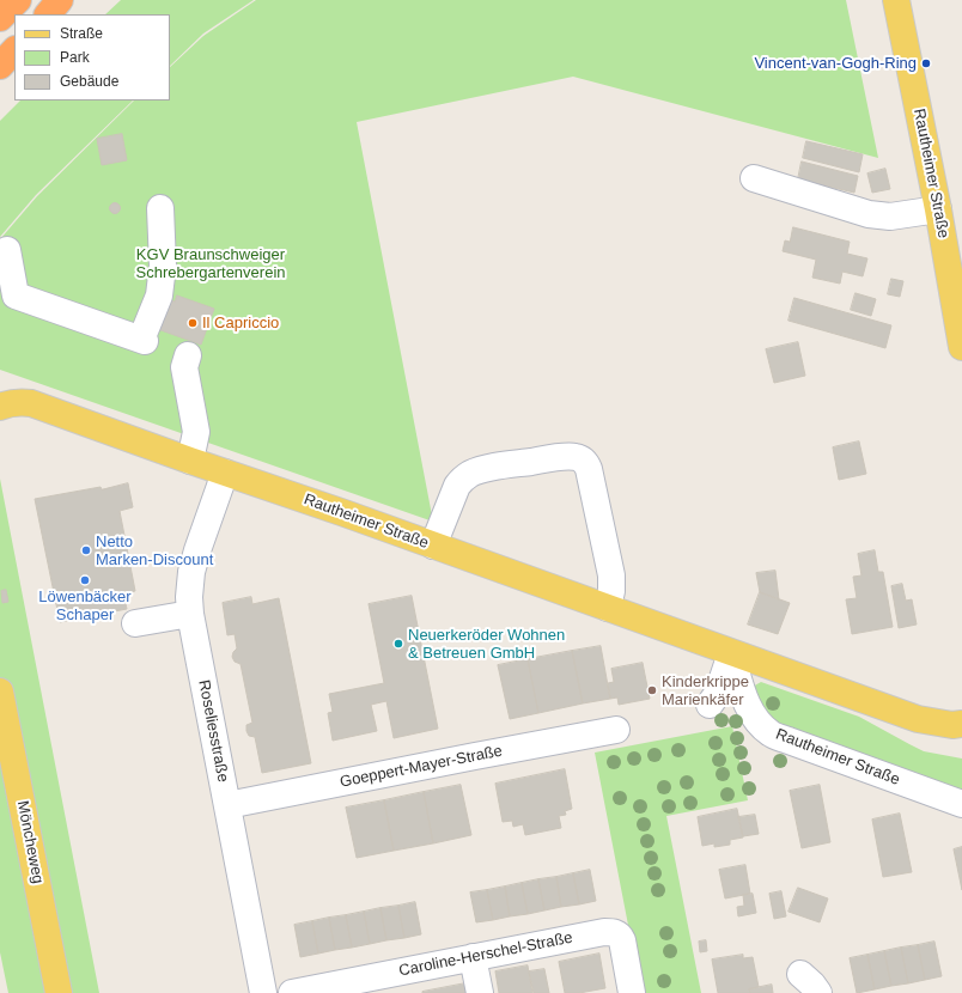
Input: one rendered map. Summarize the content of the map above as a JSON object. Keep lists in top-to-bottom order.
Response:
{
  "streets": {
    "main road": ["Rautheimer Straße", "Möncheweg"],
    "street": ["Roseliesstraße", "Goeppert-Mayer-Straße", "Caroline-Herschel-Straße"]
  },
  "crossings": [
    ["Rautheimer Straße", "Roseliesstraße"],
    ["Roseliesstraße", "Goeppert-Mayer-Straße"]
  ],
  "parks": ["KGV Braunschweiger Schrebergartenverein"],
  "places": [
    "Vincent-van-Gogh-Ring",
    "Il Capriccio",
    "Netto Marken-Discount",
    "Löwenbäcker Schaper",
    "Neuerkeröder Wohnen & Betreuen GmbH",
    "Kinderkrippe Marienkäfer"
  ],
  "legend": ["Straße", "Park", "Gebäude"]
}
